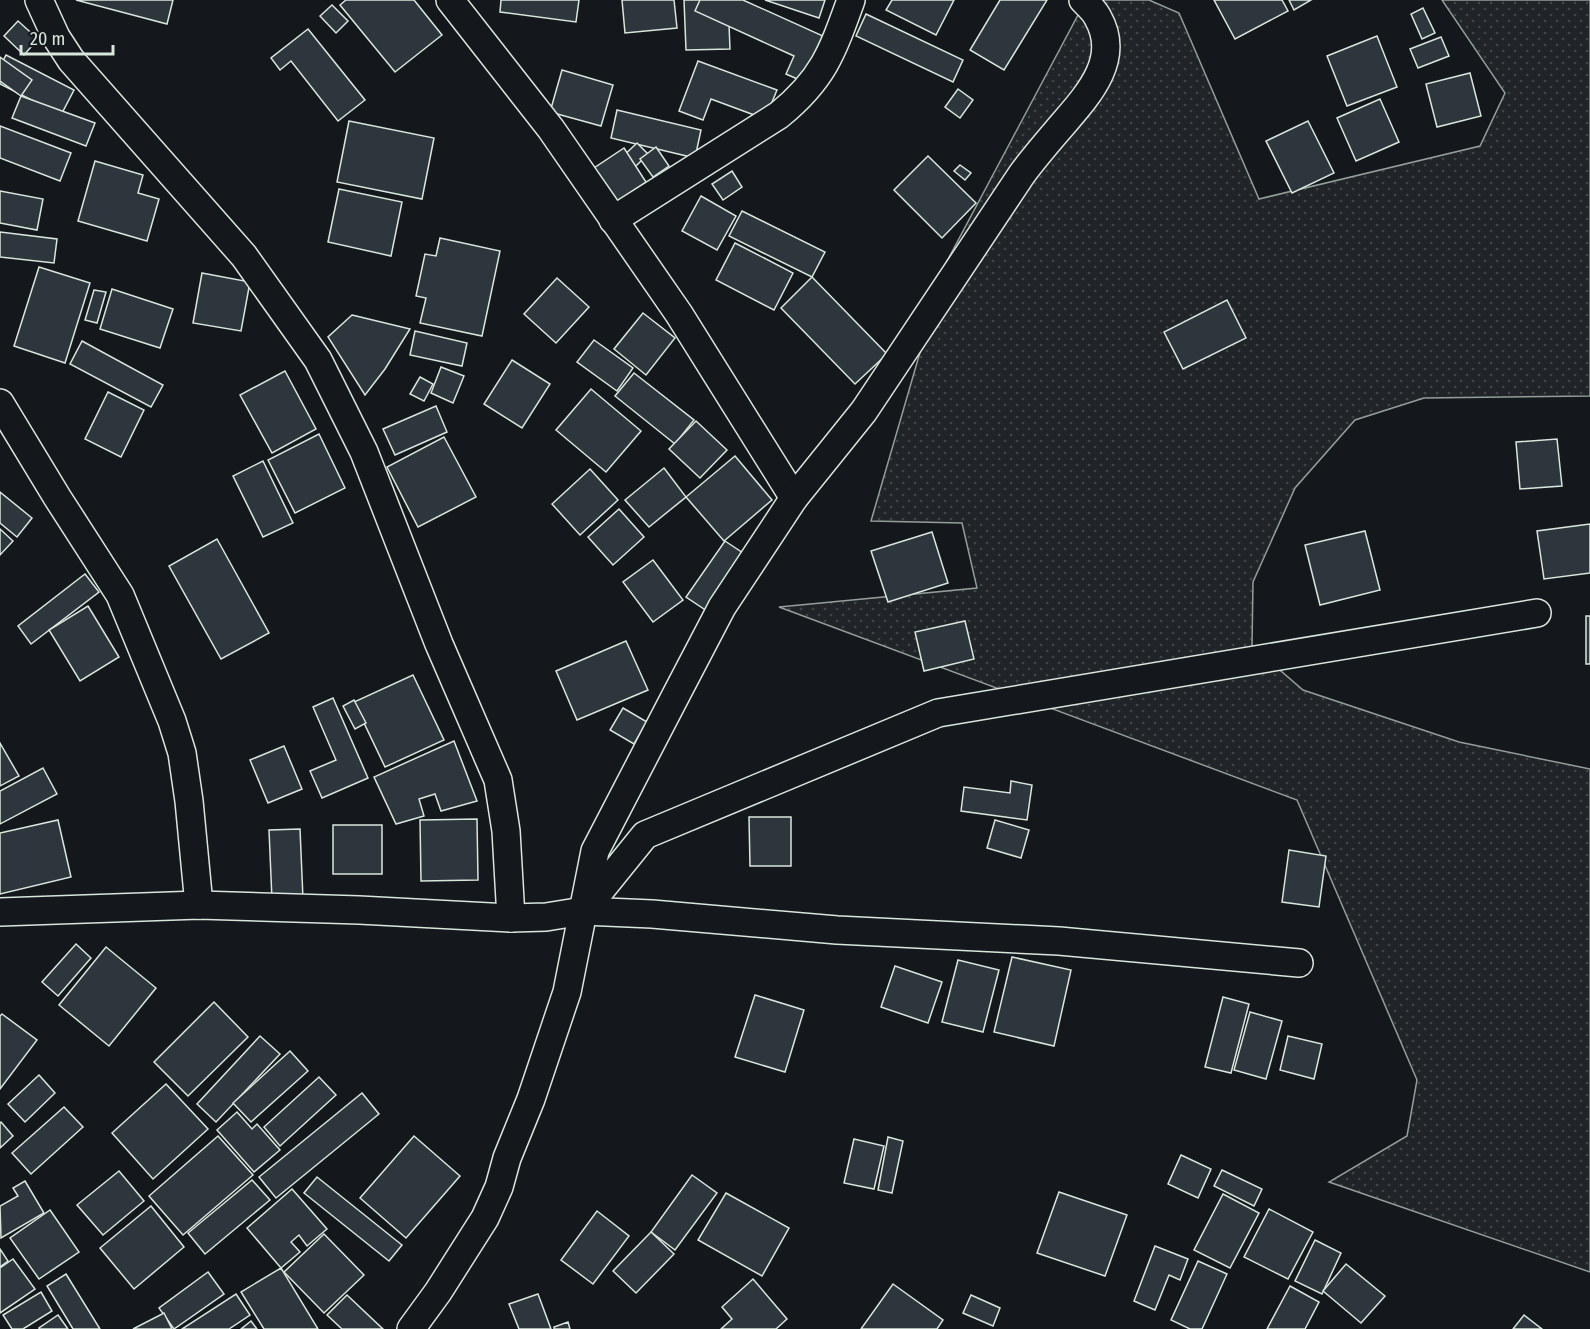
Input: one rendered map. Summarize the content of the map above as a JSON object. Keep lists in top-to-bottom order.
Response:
{
  "scale_bar": "20 m"
}
